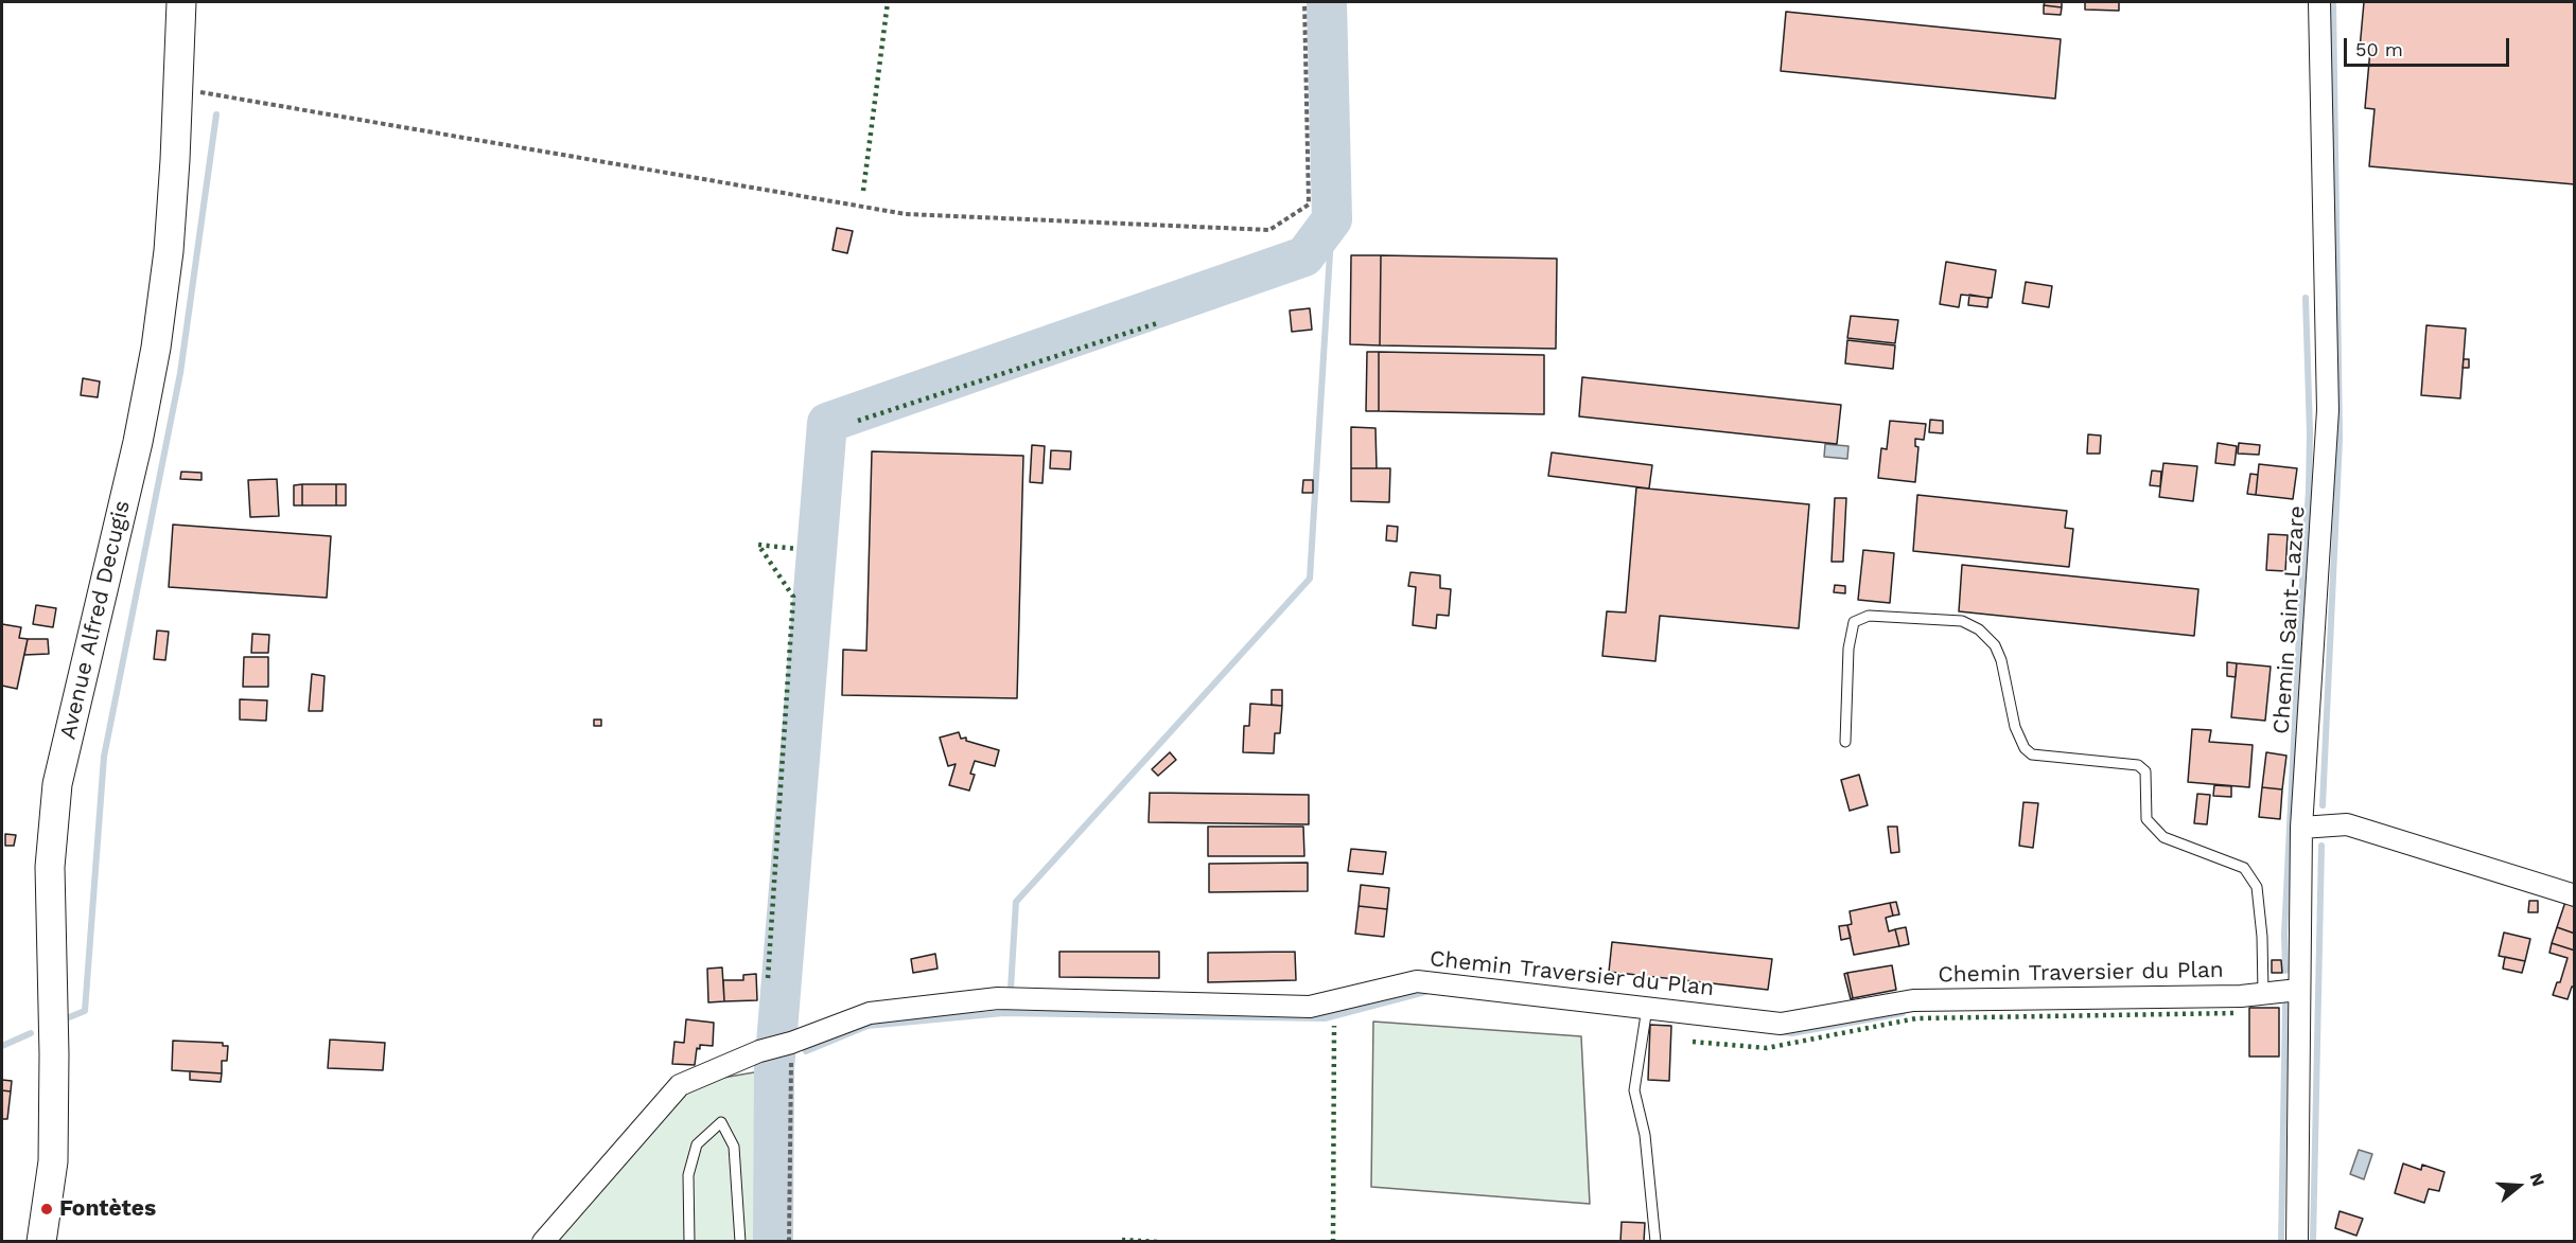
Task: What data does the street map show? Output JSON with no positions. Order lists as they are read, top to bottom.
{
  "streets": {
    "street": ["Avenue Alfred Decugis", "Chemin Saint-Lazare", "Chemin Traversier du Plan"]
  },
  "crossings": [
    ["Chemin Saint-Lazare", "Chemin Traversier du Plan"]
  ],
  "places": ["Fontètes"],
  "scale_bar": "50 m",
  "north": "right"
}
